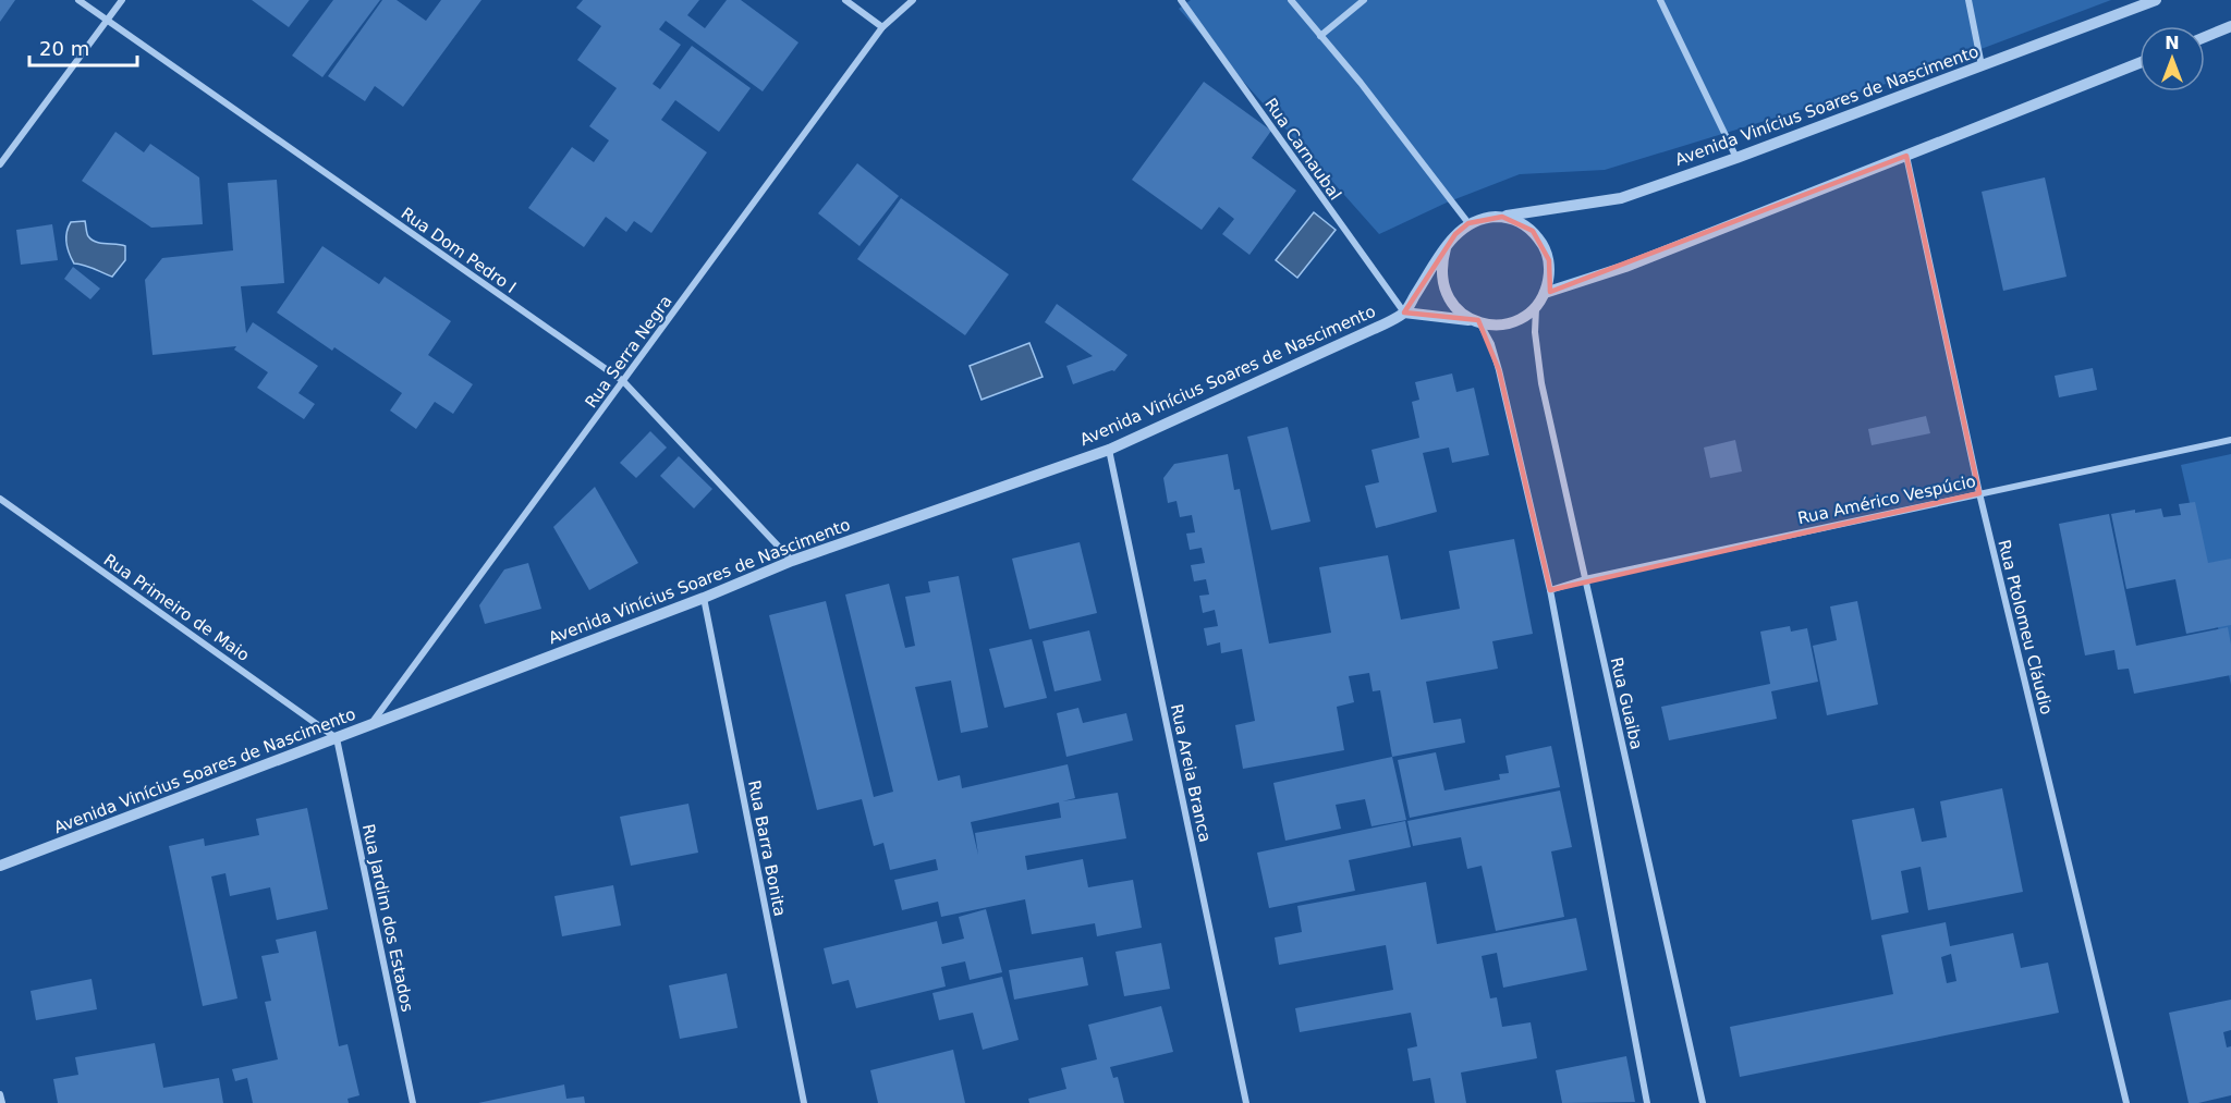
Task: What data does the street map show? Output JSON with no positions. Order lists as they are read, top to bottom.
{
  "streets": {
    "street": [
      "Avenida Vinícius Soares de Nascimento",
      "Rua Carnaubal",
      "Rua Dom Pedro I",
      "Rua Serra Negra",
      "Rua Américo Vespúcio",
      "Rua Primeiro de Maio",
      "Rua Ptolomeu Cláudio",
      "Rua Guaiba",
      "Rua Areia Branca",
      "Rua Barra Bonita",
      "Rua Jardim dos Estados"
    ]
  },
  "crossings": [
    ["Avenida Vinícius Soares de Nascimento", "Rua Carnaubal"],
    ["Avenida Vinícius Soares de Nascimento", "Rua Dom Pedro I"],
    ["Avenida Vinícius Soares de Nascimento", "Rua Serra Negra"],
    ["Avenida Vinícius Soares de Nascimento", "Rua Primeiro de Maio"],
    ["Avenida Vinícius Soares de Nascimento", "Rua Guaiba"],
    ["Avenida Vinícius Soares de Nascimento", "Rua Areia Branca"],
    ["Avenida Vinícius Soares de Nascimento", "Rua Barra Bonita"],
    ["Avenida Vinícius Soares de Nascimento", "Rua Jardim dos Estados"],
    ["Rua Dom Pedro I", "Rua Serra Negra"],
    ["Rua Américo Vespúcio", "Rua Ptolomeu Cláudio"],
    ["Rua Américo Vespúcio", "Rua Guaiba"],
    ["Rua Primeiro de Maio", "Rua Jardim dos Estados"]
  ],
  "scale_bar": "20 m",
  "north": "top"
}
